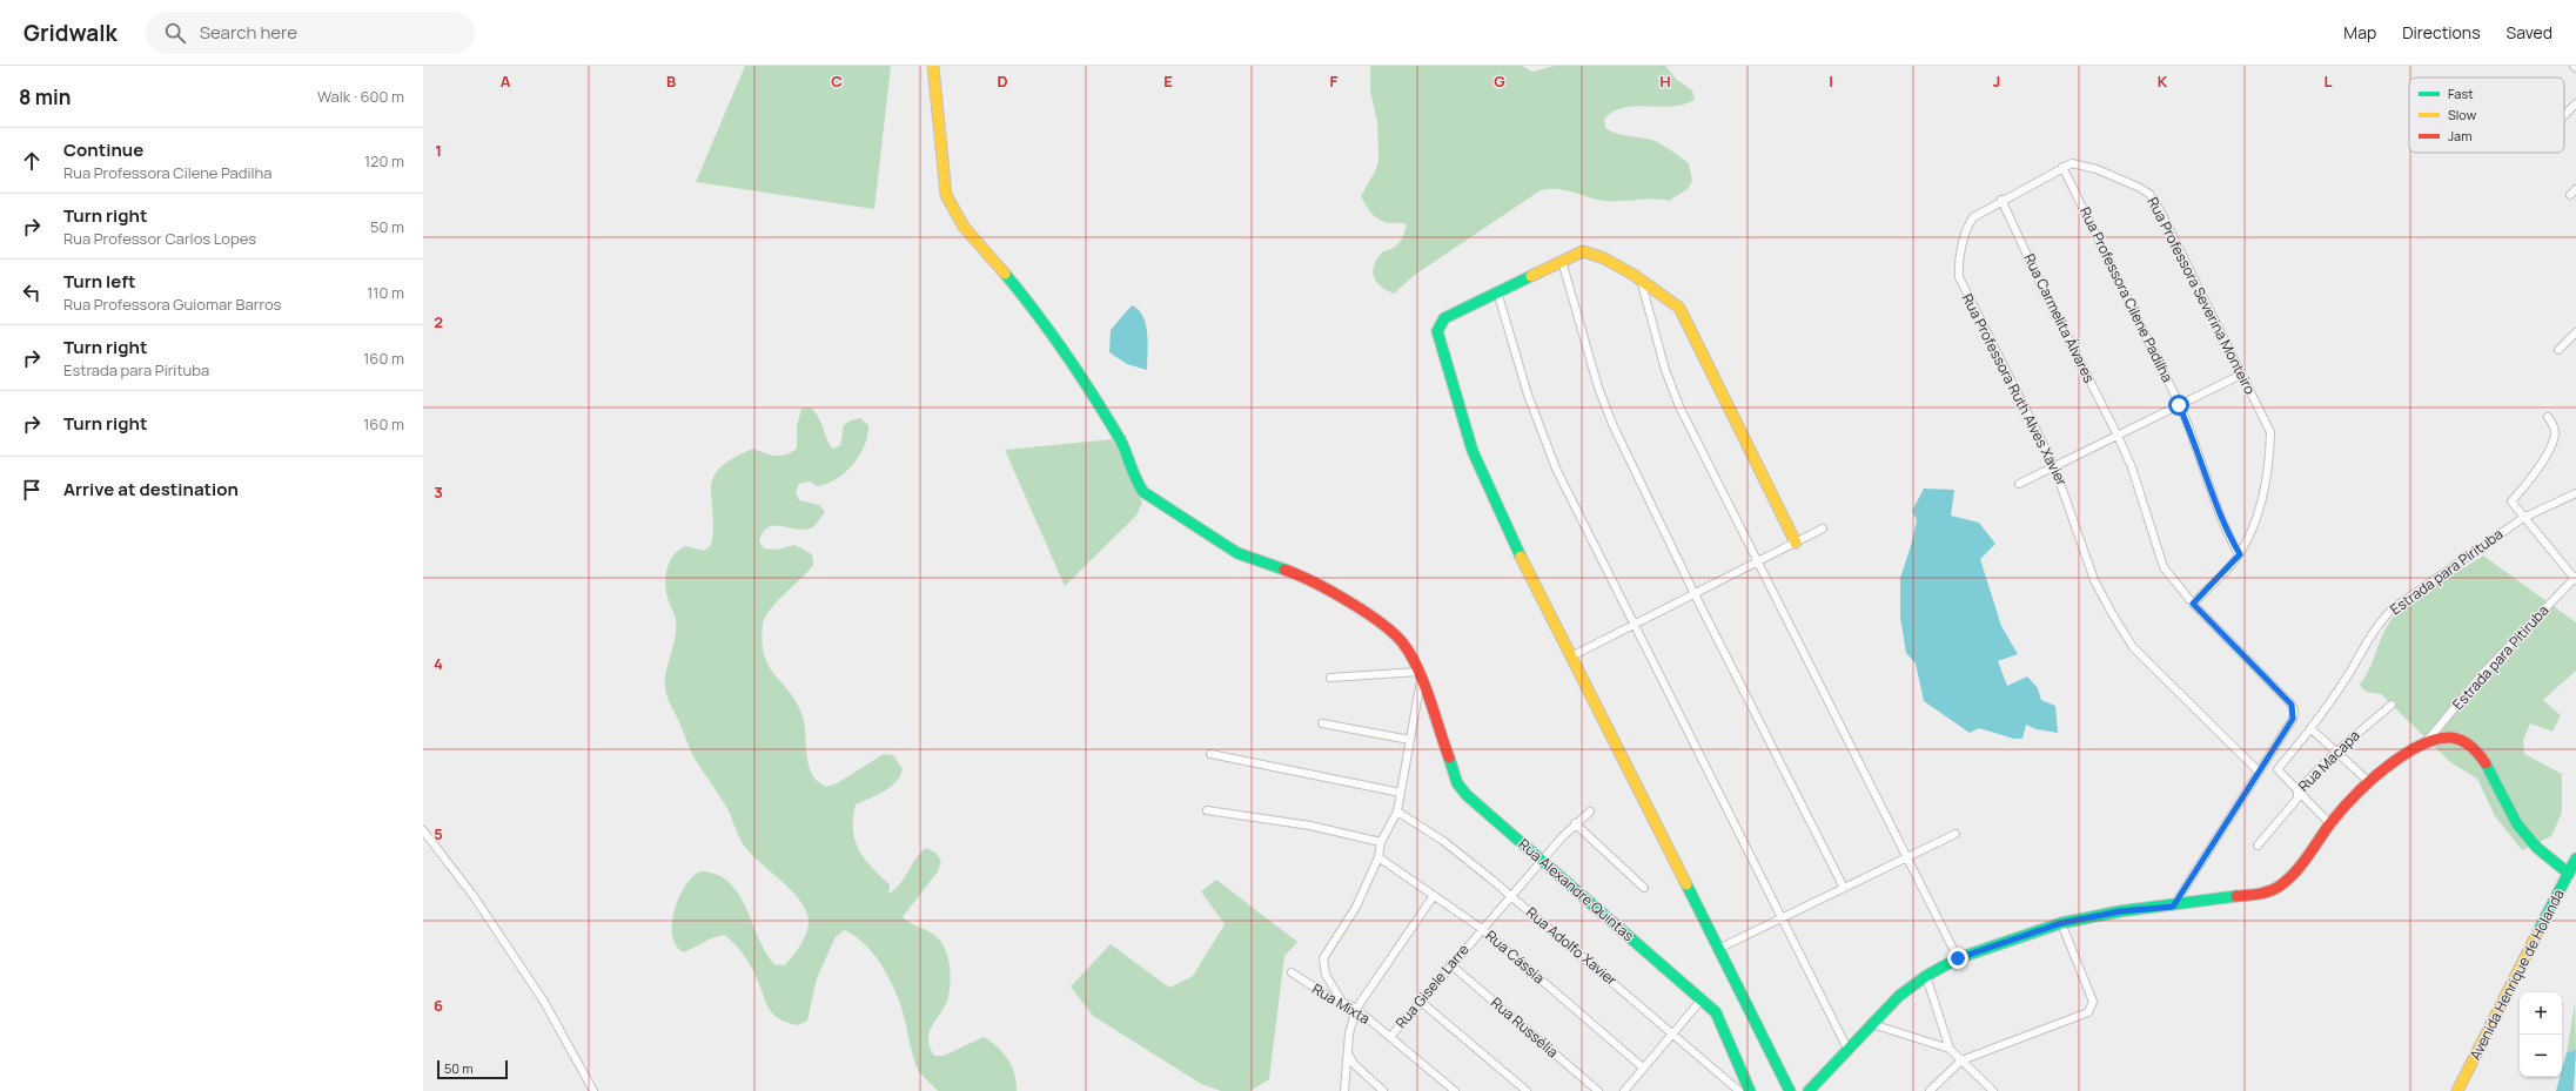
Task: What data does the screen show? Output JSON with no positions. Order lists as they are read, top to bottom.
{
  "streets": {
    "street": [
      "Rua Professora Cilene Padilha",
      "Rua Professora Severina Monteiro",
      "Rua Carmelita Álvares",
      "Rua Professora Ruth Alves Xavier",
      "Estrada para Pirituba",
      "Estrada para Pitiruba",
      "Rua Macapa",
      "Rua Alexandre Quintas",
      "Rua Adolfo Xavier",
      "Rua Cássia",
      "Avenida Henrique de Holanda",
      "Rua Gisele Larre",
      "Rua Mixta",
      "Rua Russélia"
    ]
  },
  "crossings": [
    ["Rua Professora Cilene Padilha", "Rua Professora Severina Monteiro"],
    ["Rua Carmelita Álvares", "Rua Professora Ruth Alves Xavier"],
    ["Estrada para Pirituba", "Rua Macapa"],
    ["Rua Alexandre Quintas", "Rua Gisele Larre"],
    ["Rua Adolfo Xavier", "Rua Gisele Larre"],
    ["Rua Cássia", "Rua Gisele Larre"],
    ["Rua Gisele Larre", "Rua Mixta"],
    ["Rua Gisele Larre", "Rua Russélia"]
  ],
  "legend": ["Fast", "Slow", "Jam"],
  "scale_bar": "50 m",
  "page": {
    "header": "Gridwalk",
    "search": "Search here",
    "nav": ["Map", "Directions", "Saved"],
    "heading": ["8 min", "Walk · 600 m"],
    "list": [
      ["Continue", "Rua Professora Cilene Padilha", "120 m"],
      ["Turn right", "Rua Professor Carlos Lopes", "50 m"],
      ["Turn left", "Rua Professora Guiomar Barros", "110 m"],
      ["Turn right", "Estrada para Pirituba", "160 m"],
      ["Turn right", "160 m"],
      "Arrive at destination"
    ],
    "map_buttons": ["+", "−"],
    "scale": "50 m"
  },
  "grid": {
    "columns": [
      "A",
      "B",
      "C",
      "D",
      "E",
      "F",
      "G",
      "H",
      "I",
      "J",
      "K",
      "L"
    ],
    "rows": [
      "1",
      "2",
      "3",
      "4",
      "5",
      "6"
    ]
  }
}
